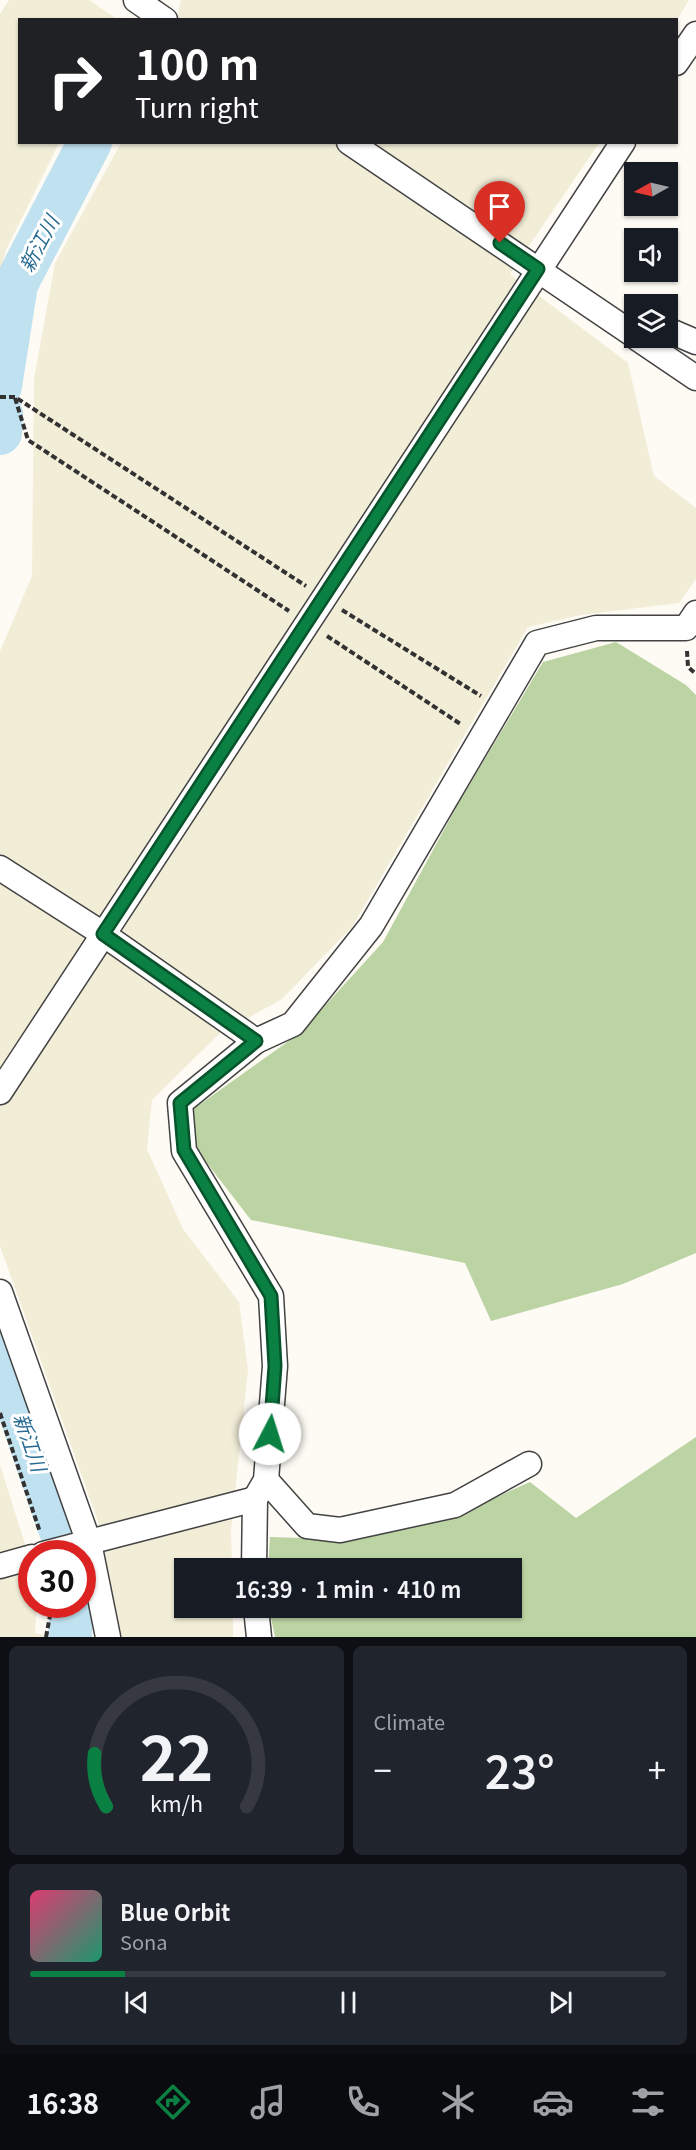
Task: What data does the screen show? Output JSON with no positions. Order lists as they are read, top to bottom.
{
  "water": ["新江川"],
  "north": "left",
  "page": {
    "turn": ["100 m", "Turn right"],
    "limit": "30",
    "trip": "16:39 · 1 min · 410 m",
    "tile": "Climate",
    "heat": ["−", "23°", "+"],
    "song": ["Blue Orbit", "Sona"],
    "tabs": "16:38",
    "gauge": ["22", "km/h"]
  }
}
